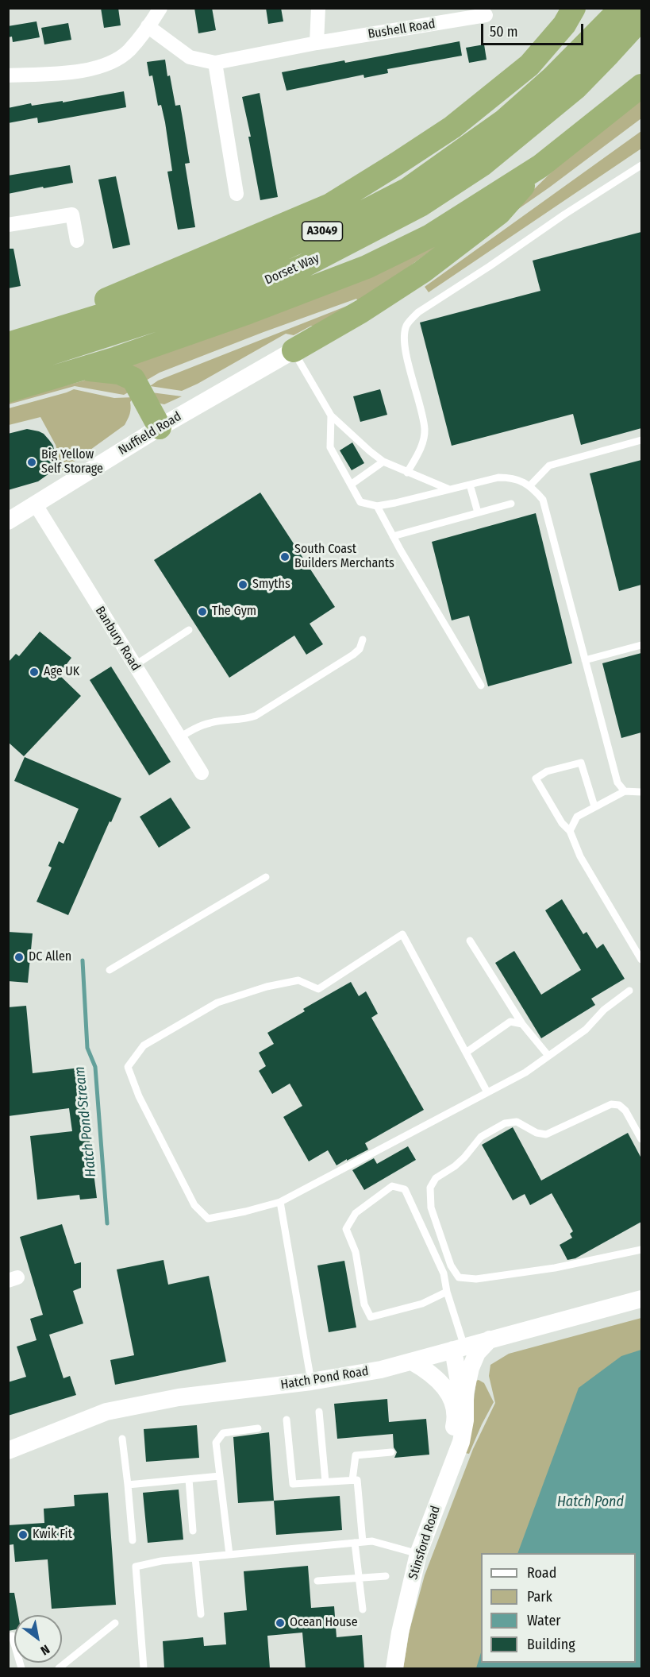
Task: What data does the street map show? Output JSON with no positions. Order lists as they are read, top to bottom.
{
  "streets": {
    "highway": ["A3049", "Dorset Way"],
    "street": [
      "Bushell Road",
      "Nuffield Road",
      "Banbury Road",
      "Hatch Pond Road",
      "Stinsford Road"
    ]
  },
  "crossings": [
    ["A3049", "Dorset Way"],
    ["Nuffield Road", "Banbury Road"],
    ["Hatch Pond Road", "Stinsford Road"]
  ],
  "water": ["Hatch Pond Stream", "Hatch Pond"],
  "places": [
    "Big Yellow Self Storage",
    "South Coast Builders Merchants",
    "Smyths",
    "The Gym",
    "Age UK",
    "DC Allen",
    "Kwik Fit",
    "Ocean House"
  ],
  "legend": [
    "Road",
    "Park",
    "Water",
    "Building"
  ],
  "scale_bar": "50 m",
  "north": "bottom right"
}
